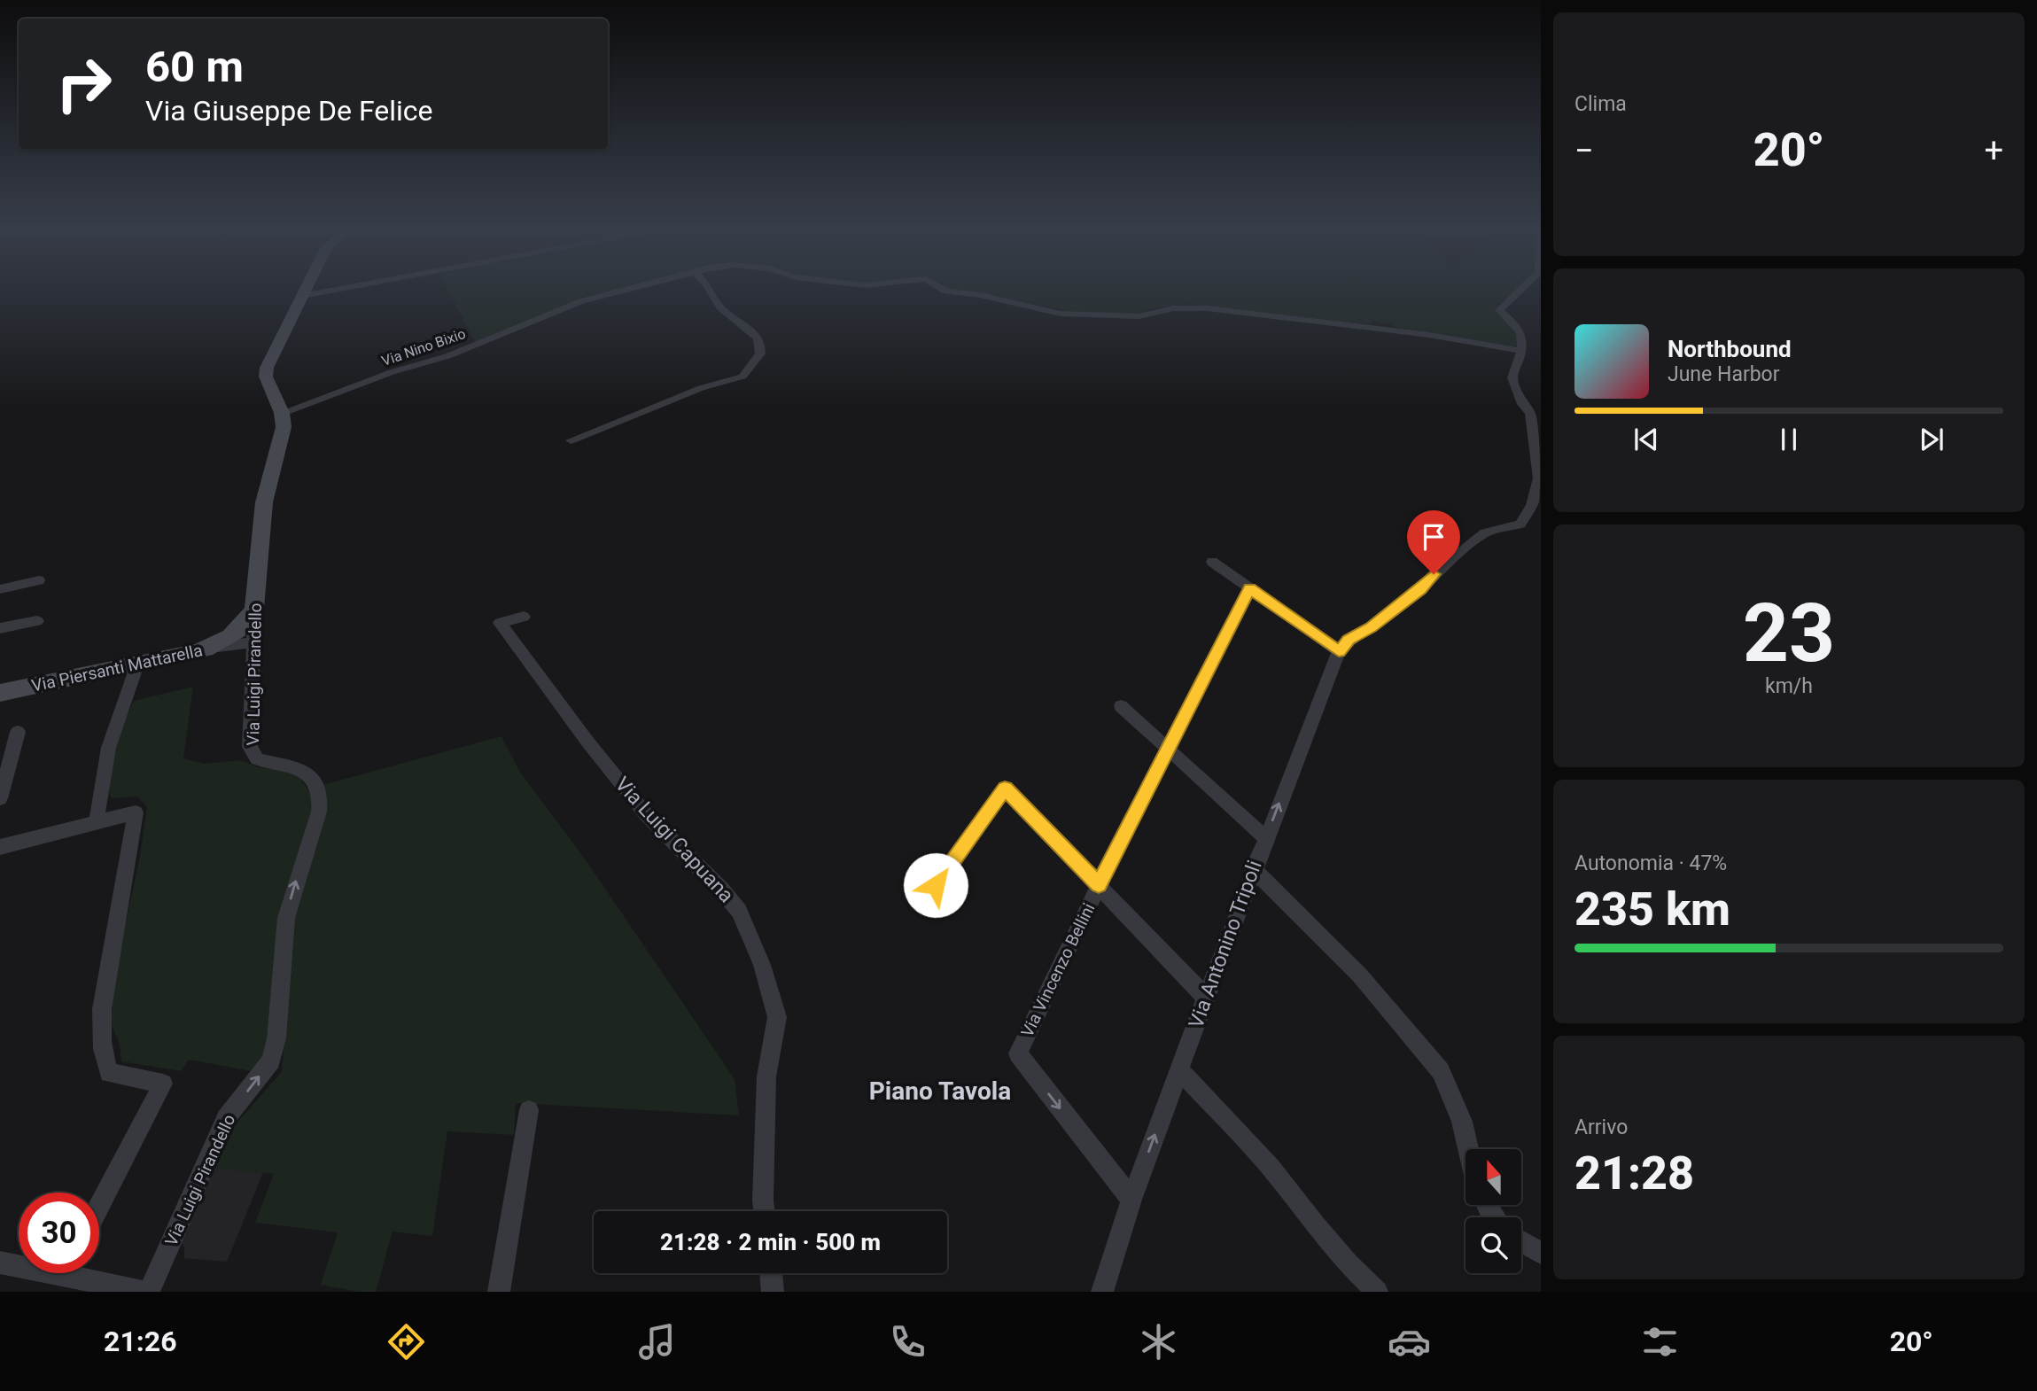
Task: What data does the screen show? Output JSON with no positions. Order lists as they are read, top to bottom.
{
  "streets": {
    "street": [
      "Via Nino Bixio",
      "Via Piersanti Mattarella",
      "Via Luigi Pirandello",
      "Via Luigi Capuana",
      "Via Antonino Tripoli",
      "Via Vincenzo Bellini"
    ]
  },
  "crossings": [
    ["Via Nino Bixio", "Via Luigi Pirandello"],
    ["Via Piersanti Mattarella", "Via Luigi Pirandello"],
    ["Via Antonino Tripoli", "Via Vincenzo Bellini"]
  ],
  "one_way": ["Via Luigi Pirandello", "Via Antonino Tripoli", "Via Vincenzo Bellini"],
  "districts": ["Piano Tavola"],
  "north": "top",
  "page": {
    "tile": [
      "Clima",
      ["23", "km/h"],
      ["Autonomia · 47%", "235 km"],
      ["Arrivo", "21:28"]
    ],
    "turn": ["60 m", "Via Giuseppe De Felice"],
    "heat": ["−", "20°", "+"],
    "song": ["Northbound", "June Harbor"],
    "limit": "30",
    "trip": "21:28 · 2 min · 500 m",
    "tabs": ["21:26", "20°"]
  }
}
